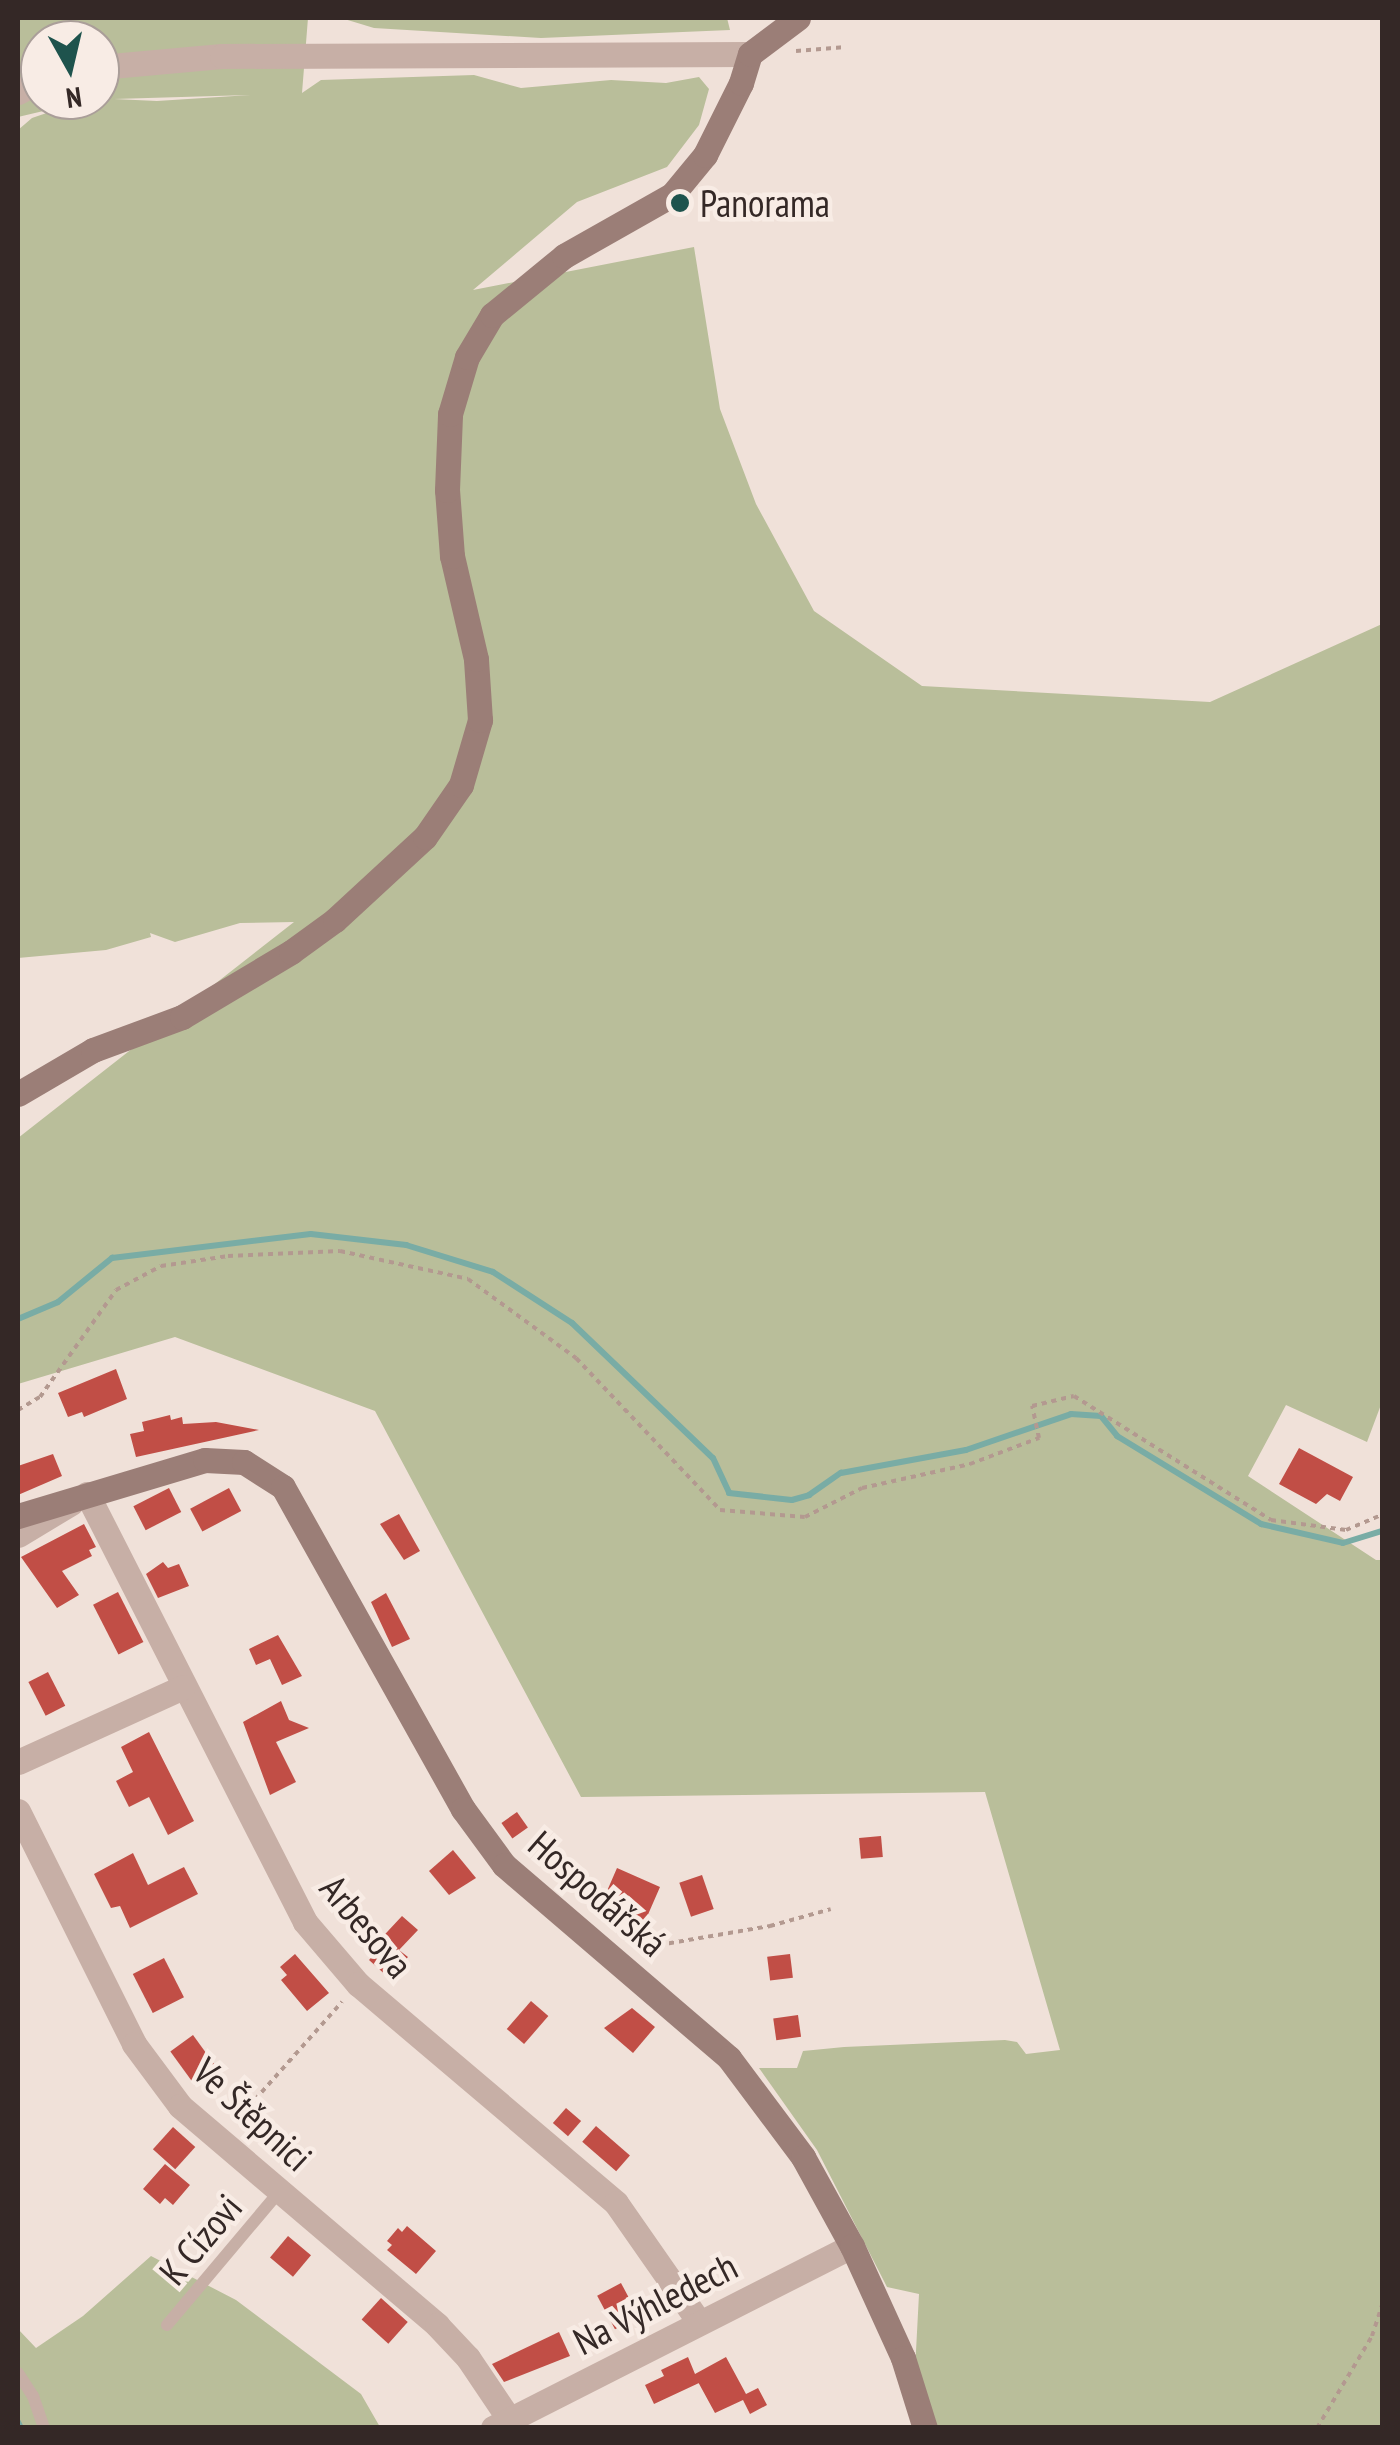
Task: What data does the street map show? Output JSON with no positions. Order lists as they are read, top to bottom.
{
  "streets": {
    "street": [
      "Hospodářská",
      "Arbesova",
      "Ve Štěpnici",
      "Na Výhledech"
    ],
    "lane": ["K Cízovi"]
  },
  "crossings": [
    ["Hospodářská", "Arbesova"],
    ["Hospodářská", "Na Výhledech"],
    ["Arbesova", "Na Výhledech"],
    ["Ve Štěpnici", "K Cízovi"],
    ["Ve Štěpnici", "Na Výhledech"]
  ],
  "places": ["Panorama"],
  "north": "bottom"
}
